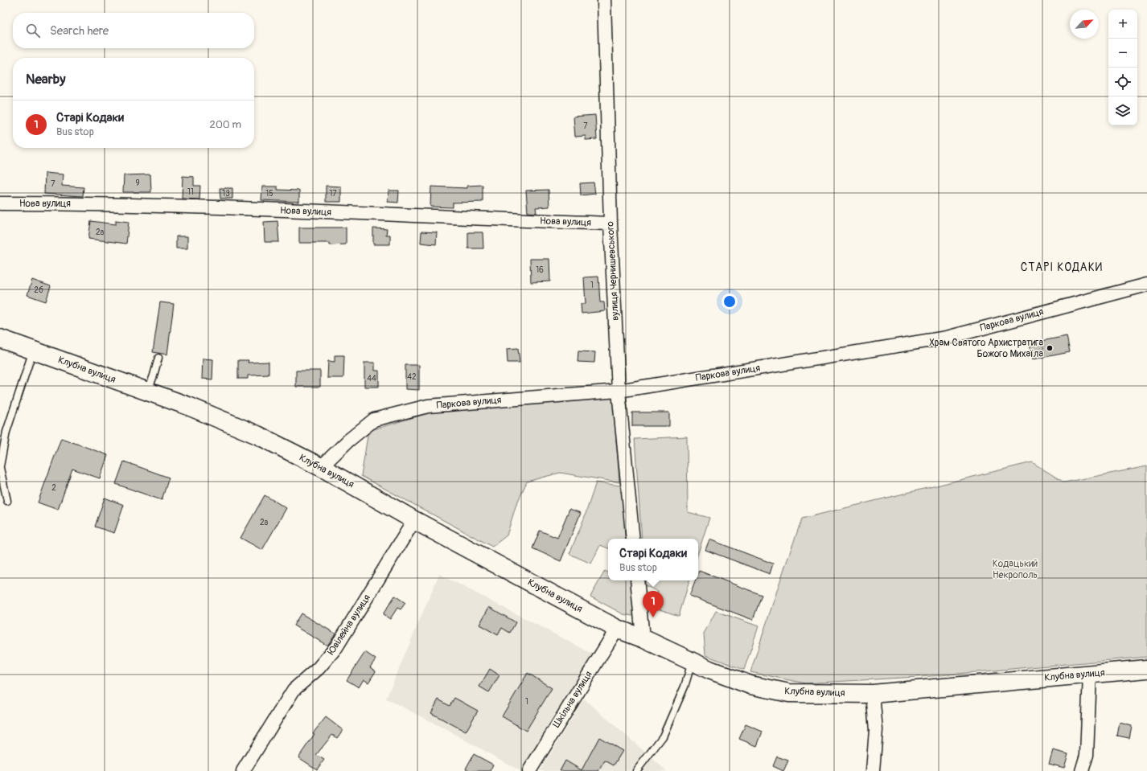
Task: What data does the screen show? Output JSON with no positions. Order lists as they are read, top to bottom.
{
  "streets": {
    "street": [
      "Нова вулиця",
      "вулиця Чернишевського",
      "Паркова вулиця",
      "Клубна вулиця",
      "Ювілейна вулиця",
      "Шкільна вулиця"
    ]
  },
  "crossings": [
    ["Нова вулиця", "вулиця Чернишевського"],
    ["вулиця Чернишевського", "Паркова вулиця"],
    ["Паркова вулиця", "Клубна вулиця"],
    ["Клубна вулиця", "Ювілейна вулиця"],
    ["Клубна вулиця", "Шкільна вулиця"]
  ],
  "districts": ["СТАРІ КОДАКИ"],
  "parks": ["Кодацький Некрополь"],
  "places": ["Храм Святого Архистратига Божого Михаїла"],
  "house_numbers": [
    "7",
    "9",
    "7",
    "11",
    "13",
    "15",
    "17",
    "2а",
    "16",
    "1",
    "2б",
    "42",
    "44",
    "2",
    "2а",
    "1"
  ],
  "north": "top right",
  "page": {
    "map_buttons": ["+", "−"],
    "search": "Search here",
    "heading": "Nearby",
    "list": [
      {
        "mark": "1",
        "name": "Старі Кодаки",
        "note": "Bus stop",
        "value": "200 m"
      }
    ],
    "popup": ["Старі Кодаки", "Bus stop"],
    "pins": "1"
  }
}
